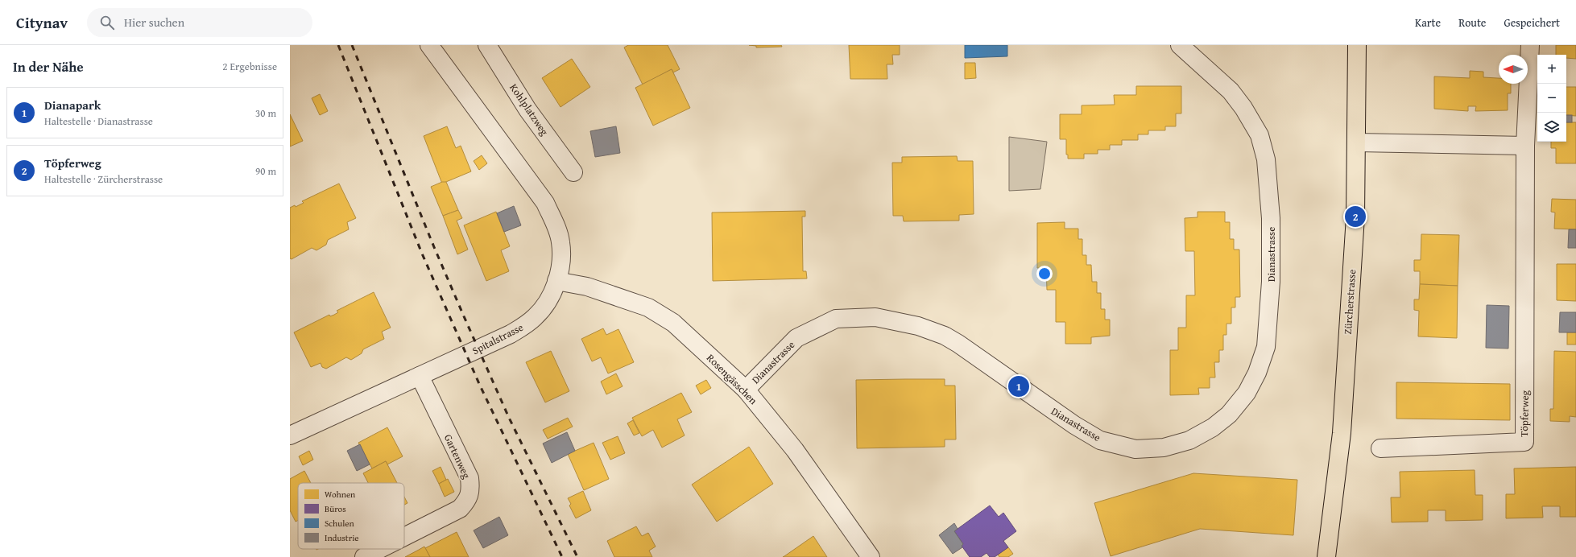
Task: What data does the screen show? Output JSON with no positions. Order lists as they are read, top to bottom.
{
  "streets": {
    "main road": ["Zürcherstrasse"],
    "street": [
      "Kohlplatzweg",
      "Dianastrasse",
      "Spitalstrasse",
      "Rosengässchen",
      "Töpferweg",
      "Gartenweg"
    ]
  },
  "crossings": [
    ["Dianastrasse", "Rosengässchen"],
    ["Spitalstrasse", "Rosengässchen"],
    ["Spitalstrasse", "Gartenweg"]
  ],
  "legend": [
    "Wohnen",
    "Büros",
    "Schulen",
    "Industrie"
  ],
  "north": "left",
  "page": {
    "header": "Citynav",
    "search": "Hier suchen",
    "nav": ["Karte", "Route", "Gespeichert"],
    "heading": ["In der Nähe", "2 Ergebnisse"],
    "map_buttons": ["+", "−"],
    "list": [
      {
        "mark": "1",
        "name": "Dianapark",
        "note": "Haltestelle · Dianastrasse",
        "value": "30 m"
      },
      {
        "mark": "2",
        "name": "Töpferweg",
        "note": "Haltestelle · Zürcherstrasse",
        "value": "90 m"
      }
    ],
    "pins": ["2", "1"]
  }
}
